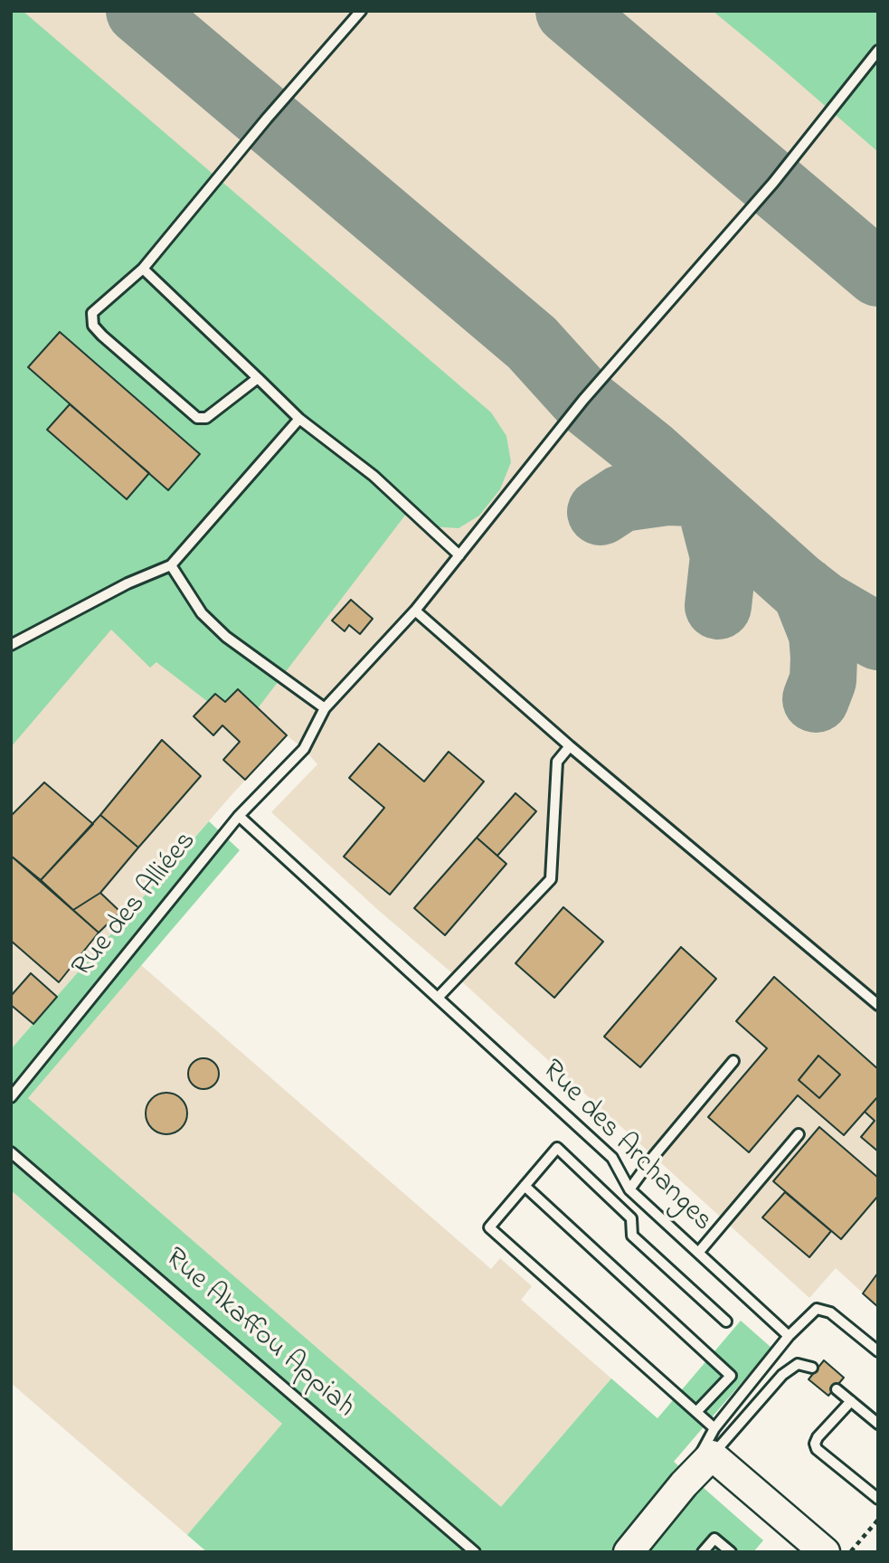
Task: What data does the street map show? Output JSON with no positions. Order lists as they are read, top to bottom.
{
  "streets": {
    "lane": ["Rue des Alliées", "Rue des Archanges", "Rue Akaffou Appiah"]
  },
  "crossings": [
    ["Rue des Alliées", "Rue des Archanges"]
  ]
}
